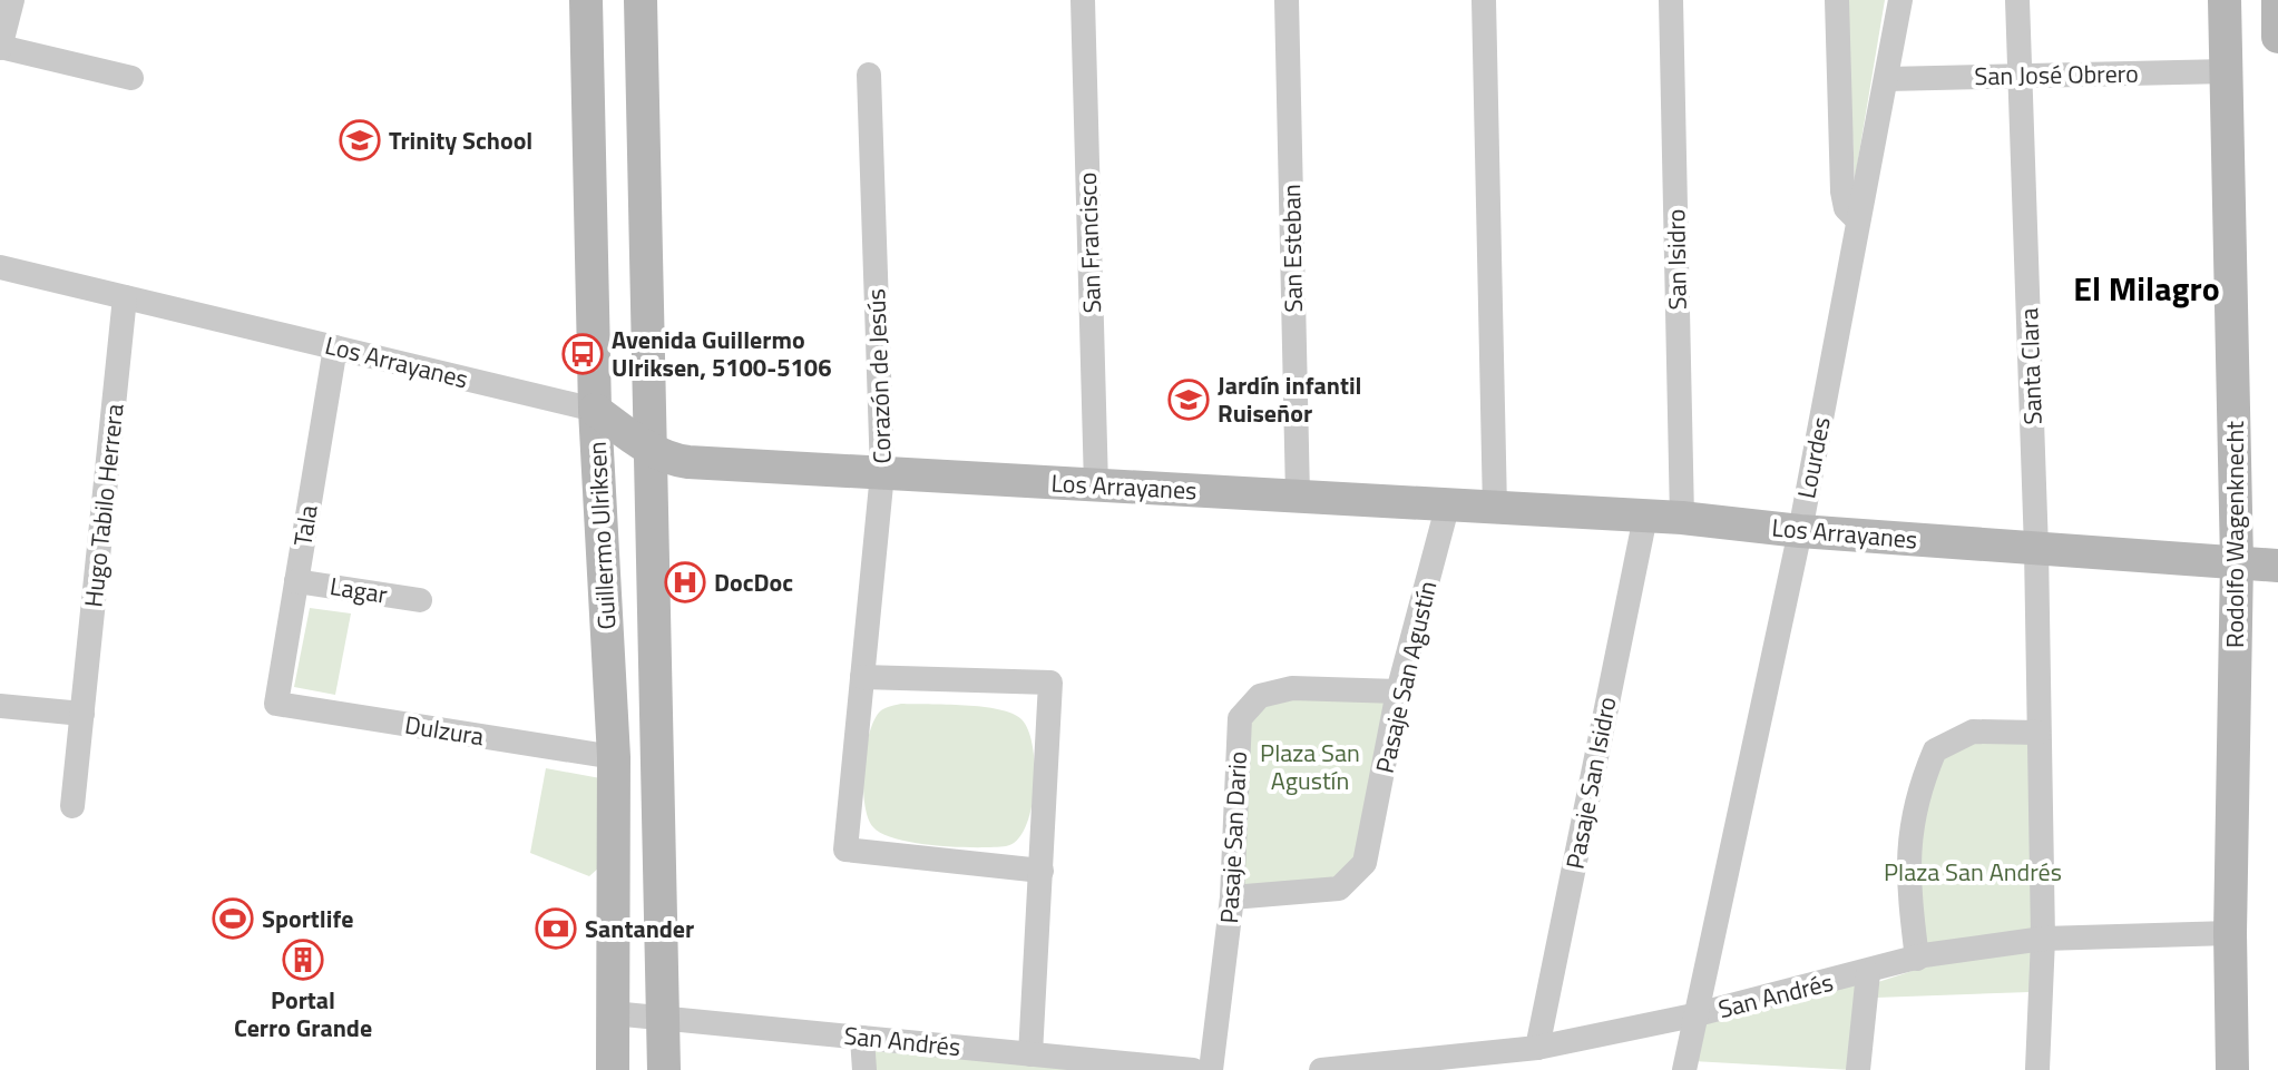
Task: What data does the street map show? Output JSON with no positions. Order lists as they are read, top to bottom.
{
  "streets": {
    "street": [
      "San José Obrero",
      "San Francisco",
      "San Esteban",
      "San Isidro",
      "Los Arrayanes",
      "Santa Clara",
      "Corazón de Jesús",
      "Lourdes",
      "Hugo Tabilo Herrera",
      "Tala",
      "Rodolfo Wagenknecht",
      "Guillermo Ulriksen",
      "Lagar",
      "Pasaje San Agustín",
      "Dulzura",
      "Pasaje San Isidro",
      "Pasaje San Dario",
      "San Andrés"
    ]
  },
  "crossings": [
    ["San José Obrero", "Santa Clara"],
    ["San José Obrero", "Lourdes"],
    ["San José Obrero", "Rodolfo Wagenknecht"],
    ["San Francisco", "Los Arrayanes"],
    ["San Esteban", "Los Arrayanes"],
    ["San Isidro", "Los Arrayanes"],
    ["Los Arrayanes", "Santa Clara"],
    ["Los Arrayanes", "Corazón de Jesús"],
    ["Los Arrayanes", "Lourdes"],
    ["Los Arrayanes", "Hugo Tabilo Herrera"],
    ["Los Arrayanes", "Tala"],
    ["Los Arrayanes", "Rodolfo Wagenknecht"],
    ["Los Arrayanes", "Guillermo Ulriksen"],
    ["Los Arrayanes", "Pasaje San Agustín"],
    ["Los Arrayanes", "Pasaje San Isidro"],
    ["Santa Clara", "San Andrés"],
    ["Lourdes", "San Andrés"],
    ["Tala", "Lagar"],
    ["Tala", "Dulzura"],
    ["Rodolfo Wagenknecht", "San Andrés"],
    ["Guillermo Ulriksen", "Dulzura"],
    ["Guillermo Ulriksen", "San Andrés"],
    ["Pasaje San Agustín", "Pasaje San Dario"],
    ["Pasaje San Isidro", "San Andrés"]
  ],
  "districts": ["El Milagro"],
  "parks": ["Plaza San Agustín", "Plaza San Andrés"],
  "places": {
    "school or university": ["Trinity School", "Jardín infantil Ruiseñor"],
    "bus stop": ["Avenida Guillermo Ulriksen, 5100-5106"],
    "hospital": ["DocDoc"],
    "sports": ["Sportlife"],
    "bank": ["Santander"],
    "building": ["Portal Cerro Grande"]
  }
}
